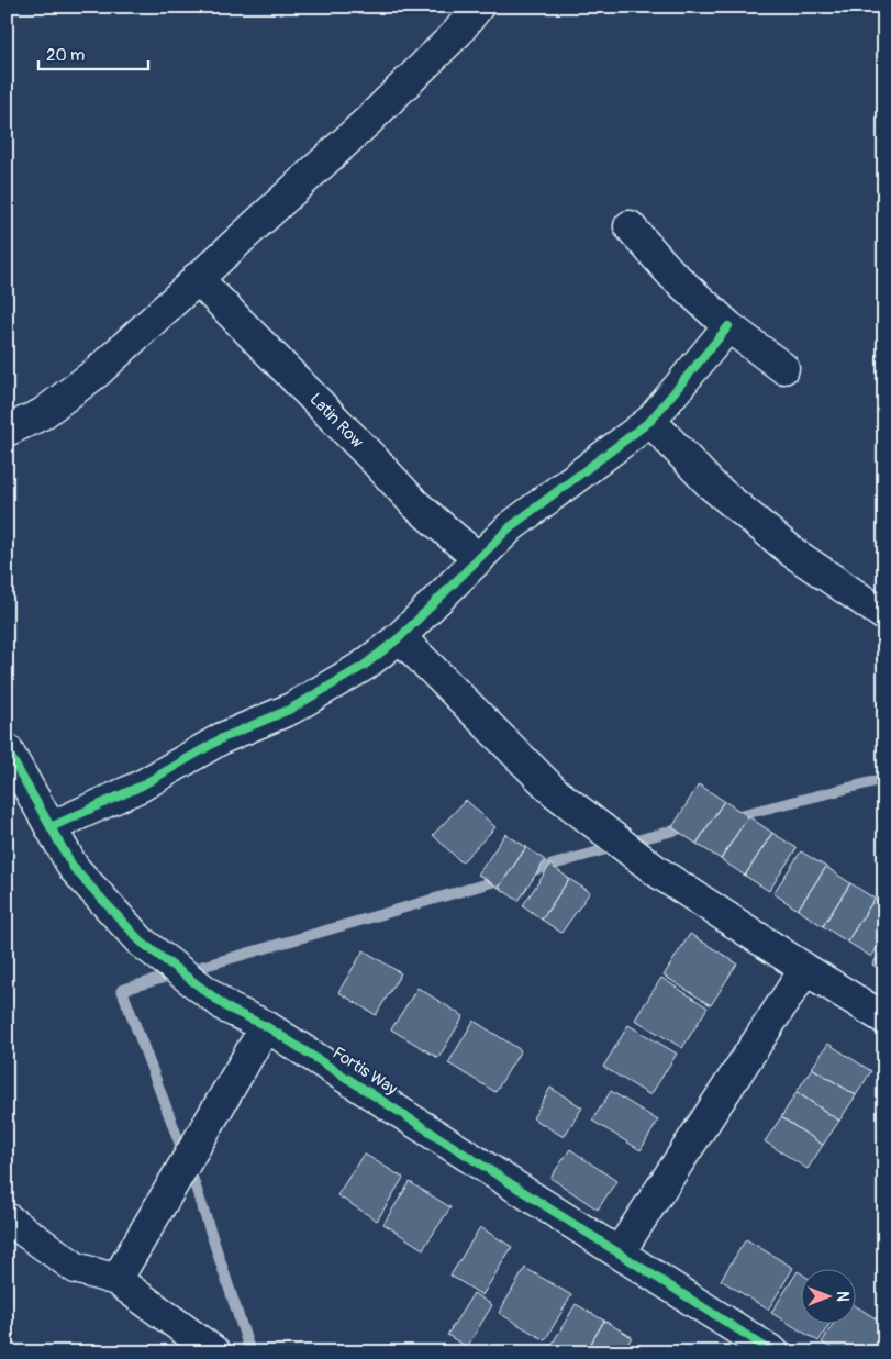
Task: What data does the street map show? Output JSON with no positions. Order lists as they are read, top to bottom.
{
  "streets": {
    "street": ["Latin Row", "Fortis Way"]
  },
  "scale_bar": "20 m",
  "north": "right"
}
